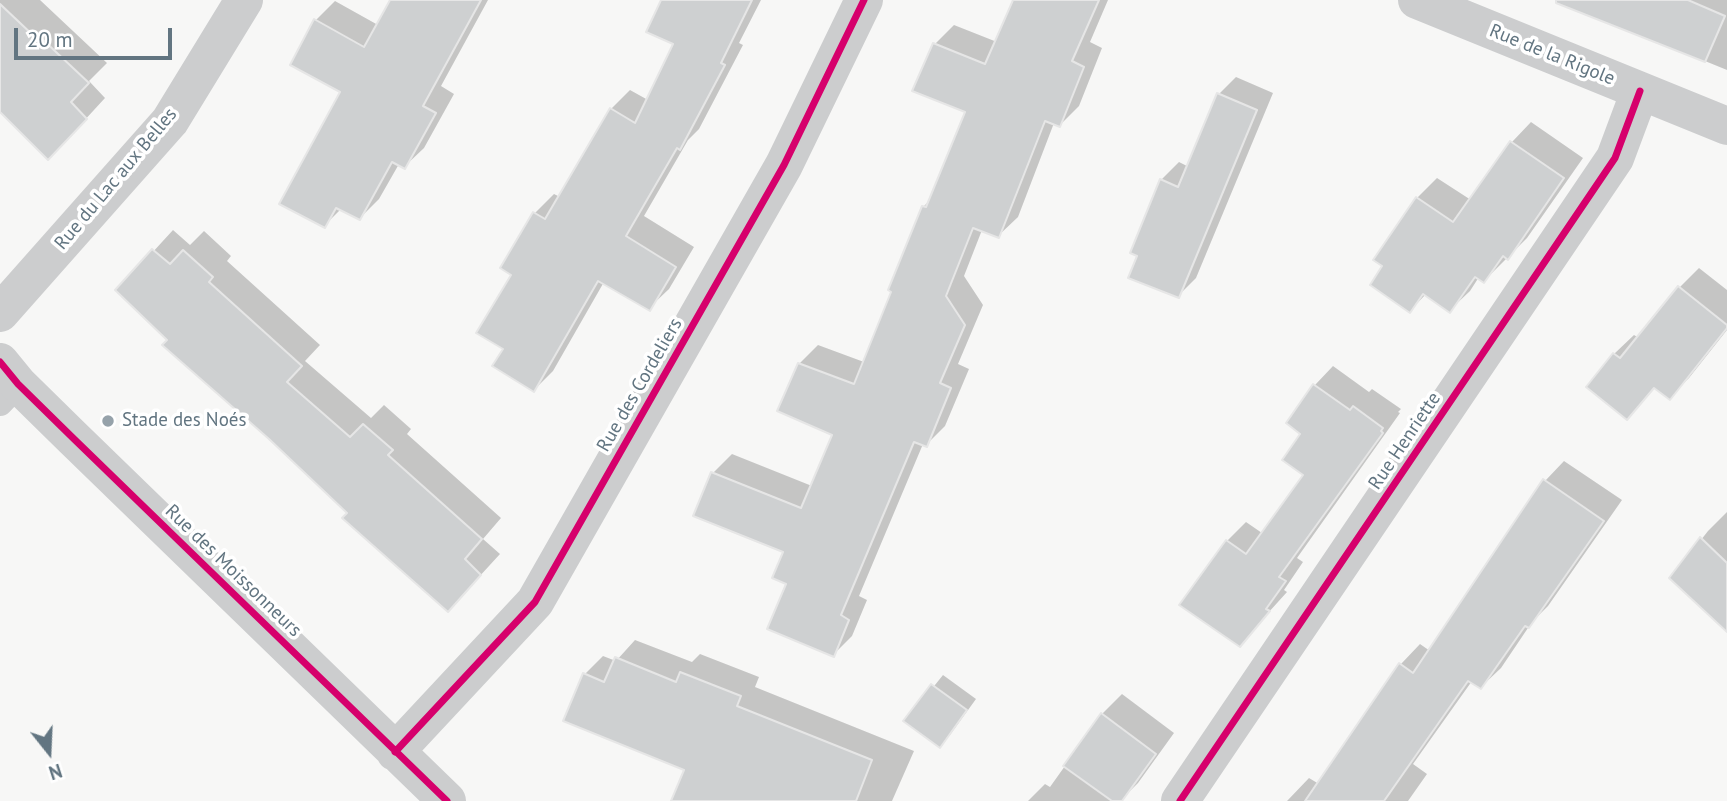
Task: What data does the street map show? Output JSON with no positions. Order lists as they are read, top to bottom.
{
  "streets": {
    "street": [
      "Rue de la Rigole",
      "Rue du Lac aux Belles",
      "Rue des Cordeliers",
      "Rue Henriette",
      "Rue des Moissonneurs"
    ]
  },
  "crossings": [
    ["Rue de la Rigole", "Rue Henriette"],
    ["Rue des Cordeliers", "Rue des Moissonneurs"]
  ],
  "places": ["Stade des Noés"],
  "scale_bar": "20 m",
  "north": "bottom"
}
